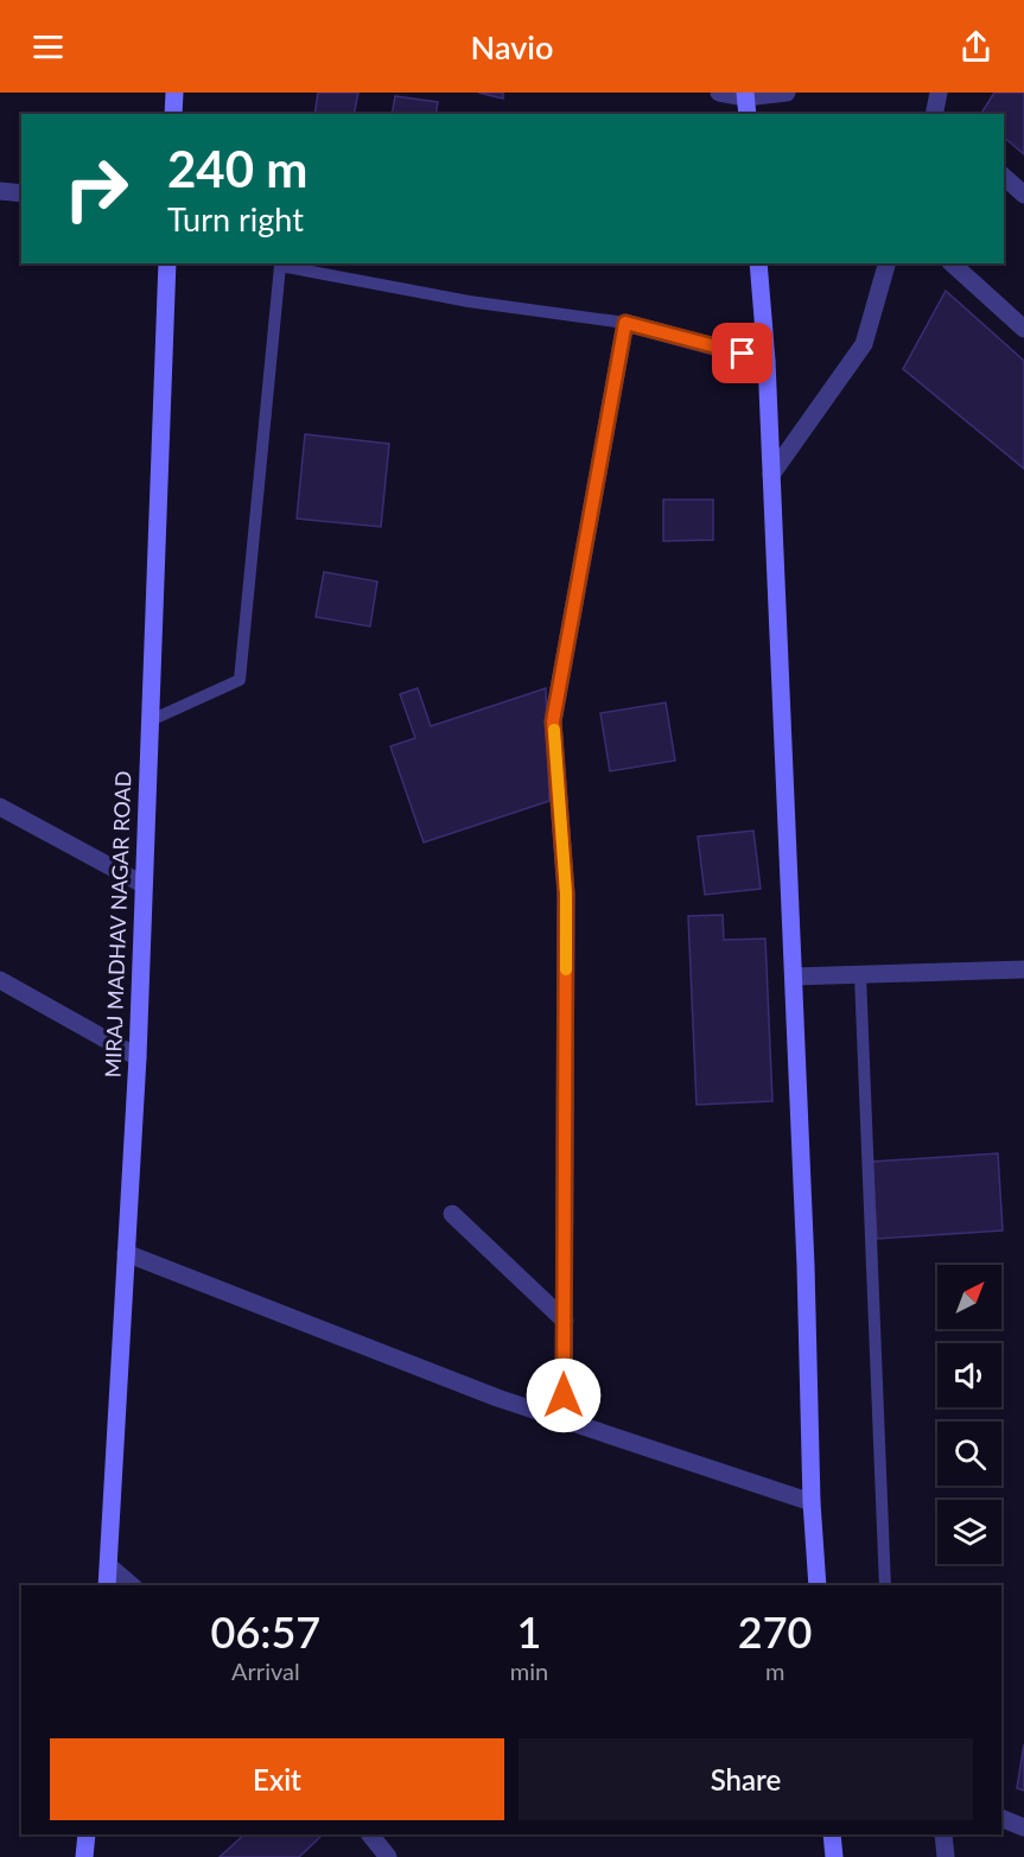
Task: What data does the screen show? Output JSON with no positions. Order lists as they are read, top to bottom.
{
  "streets": {
    "street": ["MIRAJ MADHAV NAGAR ROAD"]
  },
  "north": "top right",
  "page": {
    "header": "Navio",
    "turn": ["240 m", "Turn right"],
    "eta": [
      "06:57",
      "Arrival",
      "1",
      "min",
      "270",
      "m"
    ],
    "buttons": ["Exit", "Share"]
  }
}
